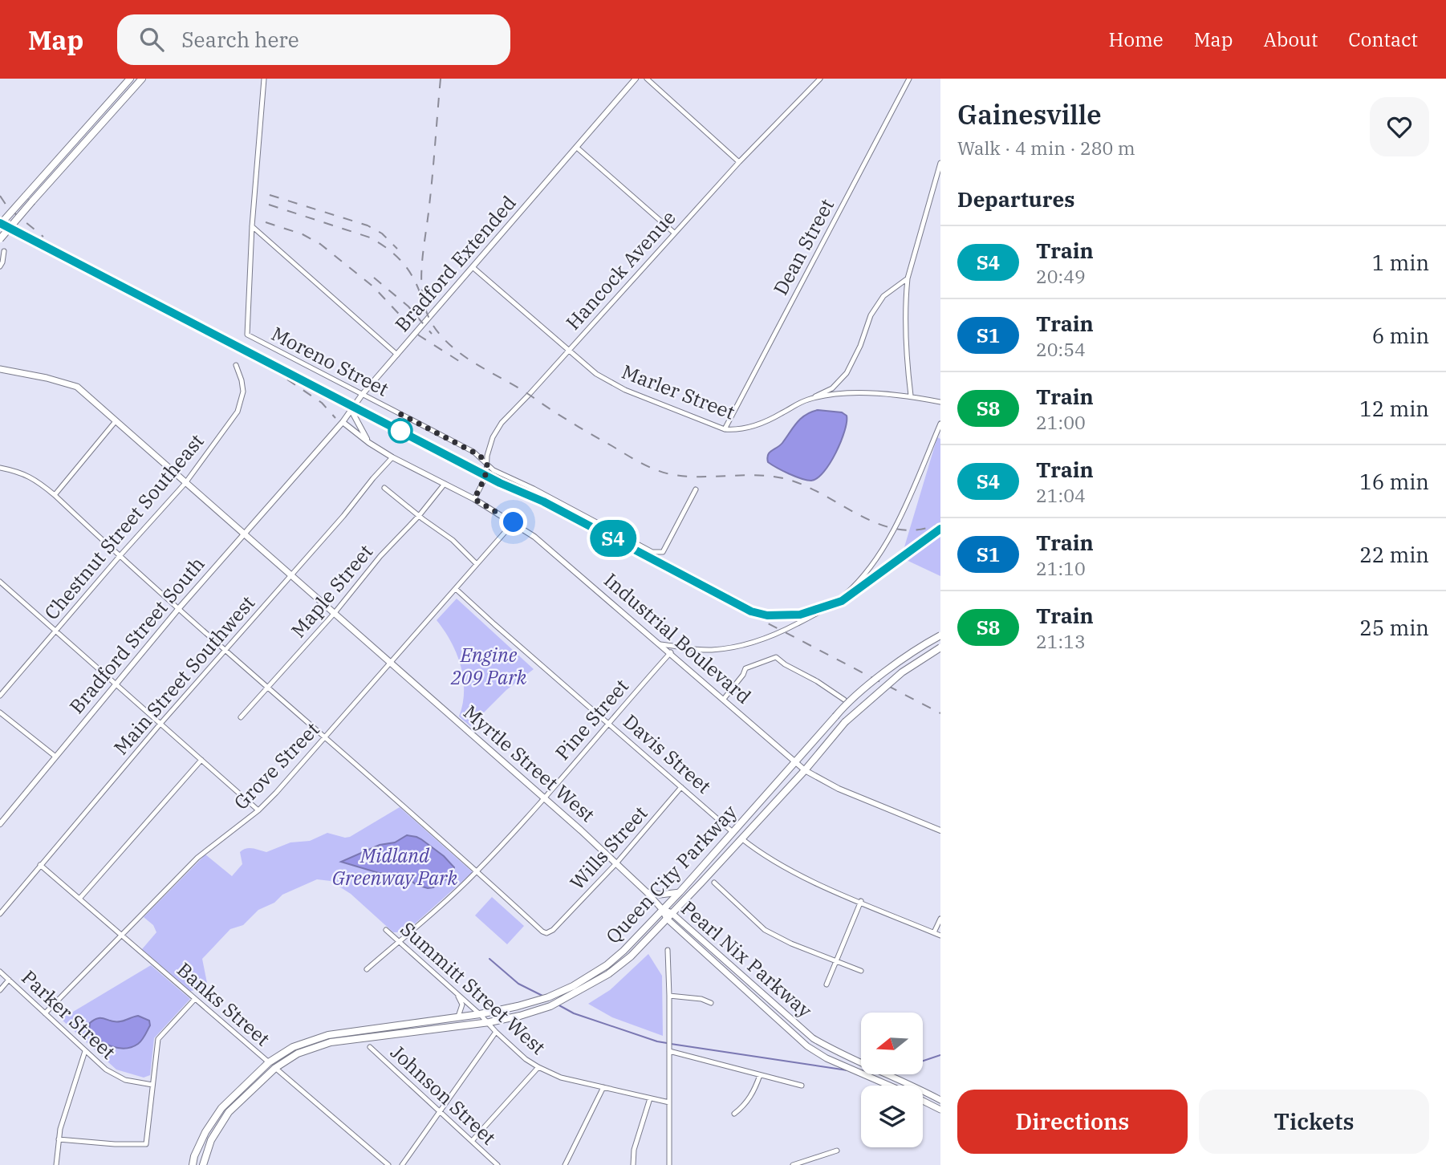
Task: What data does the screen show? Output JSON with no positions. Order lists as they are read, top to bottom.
{
  "streets": {
    "main road": [
      "Davis Street",
      "Myrtle Street West",
      "Queen City Parkway",
      "Pearl Nix Parkway"
    ],
    "street": [
      "Dean Street",
      "Bradford Extended",
      "Hancock Avenue",
      "Moreno Street",
      "Marler Street",
      "Chestnut Street Southeast",
      "Maple Street",
      "Bradford Street South",
      "Industrial Boulevard",
      "Main Street Southwest",
      "Pine Street",
      "Grove Street",
      "Wills Street",
      "Summitt Street West",
      "Banks Street",
      "Parker Street",
      "Johnson Street"
    ]
  },
  "crossings": [
    ["Dean Street", "Marler Street"],
    ["Bradford Extended", "Moreno Street"],
    ["Bradford Extended", "Marler Street"],
    ["Bradford Extended", "Bradford Street South"],
    ["Bradford Extended", "Industrial Boulevard"],
    ["Hancock Avenue", "Moreno Street"],
    ["Hancock Avenue", "Marler Street"],
    ["Hancock Avenue", "Industrial Boulevard"],
    ["Chestnut Street Southeast", "Myrtle Street West"],
    ["Maple Street", "Industrial Boulevard"],
    ["Maple Street", "Myrtle Street West"],
    ["Bradford Street South", "Myrtle Street West"],
    ["Industrial Boulevard", "Main Street Southwest"],
    ["Industrial Boulevard", "Pine Street"],
    ["Industrial Boulevard", "Grove Street"],
    ["Industrial Boulevard", "Queen City Parkway"],
    ["Main Street Southwest", "Myrtle Street West"],
    ["Main Street Southwest", "Banks Street"],
    ["Pine Street", "Davis Street"],
    ["Pine Street", "Myrtle Street West"],
    ["Pine Street", "Wills Street"],
    ["Pine Street", "Summitt Street West"],
    ["Davis Street", "Grove Street"],
    ["Davis Street", "Wills Street"],
    ["Davis Street", "Queen City Parkway"],
    ["Myrtle Street West", "Grove Street"],
    ["Myrtle Street West", "Wills Street"],
    ["Myrtle Street West", "Queen City Parkway"],
    ["Myrtle Street West", "Pearl Nix Parkway"],
    ["Grove Street", "Banks Street"],
    ["Grove Street", "Parker Street"],
    ["Queen City Parkway", "Pearl Nix Parkway"],
    ["Queen City Parkway", "Summitt Street West"],
    ["Queen City Parkway", "Banks Street"]
  ],
  "parks": ["Engine 209 Park", "Midland Greenway Park"],
  "north": "left",
  "page": {
    "header": "Map",
    "search": "Search here",
    "nav": [
      "Home",
      "Map",
      "About",
      "Contact"
    ],
    "on_map": "S4",
    "heading": [
      ["Gainesville", "Walk · 4 min · 280 m"],
      "Departures"
    ],
    "list": [
      {
        "mark": "S4",
        "name": "Train",
        "note": "20:49",
        "value": "1 min"
      },
      {
        "mark": "S1",
        "name": "Train",
        "note": "20:54",
        "value": "6 min"
      },
      {
        "mark": "S8",
        "name": "Train",
        "note": "21:00",
        "value": "12 min"
      },
      {
        "mark": "S4",
        "name": "Train",
        "note": "21:04",
        "value": "16 min"
      },
      {
        "mark": "S1",
        "name": "Train",
        "note": "21:10",
        "value": "22 min"
      },
      {
        "mark": "S8",
        "name": "Train",
        "note": "21:13",
        "value": "25 min"
      }
    ],
    "buttons": ["Directions", "Tickets"]
  }
}
